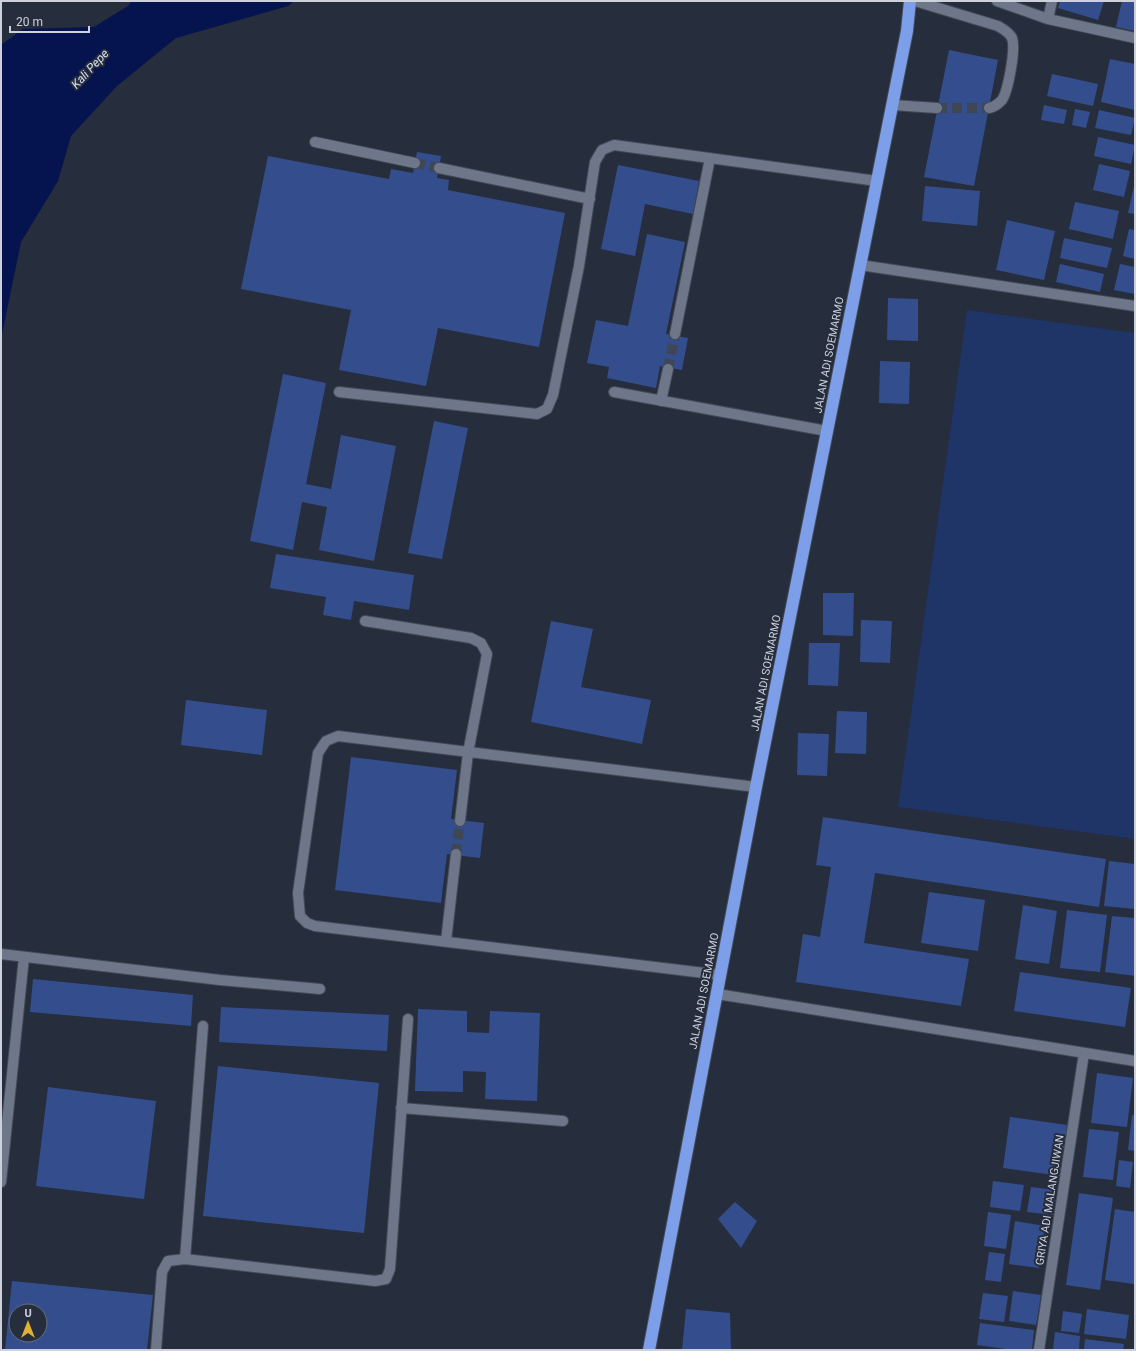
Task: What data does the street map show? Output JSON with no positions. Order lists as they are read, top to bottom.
{
  "streets": {
    "highway": ["JALAN ADI SOEMARMO"],
    "street": ["GRIYA ADI MALANGJIWAN"]
  },
  "water": ["Kali Pepe"],
  "scale_bar": "20 m",
  "north": "top"
}
